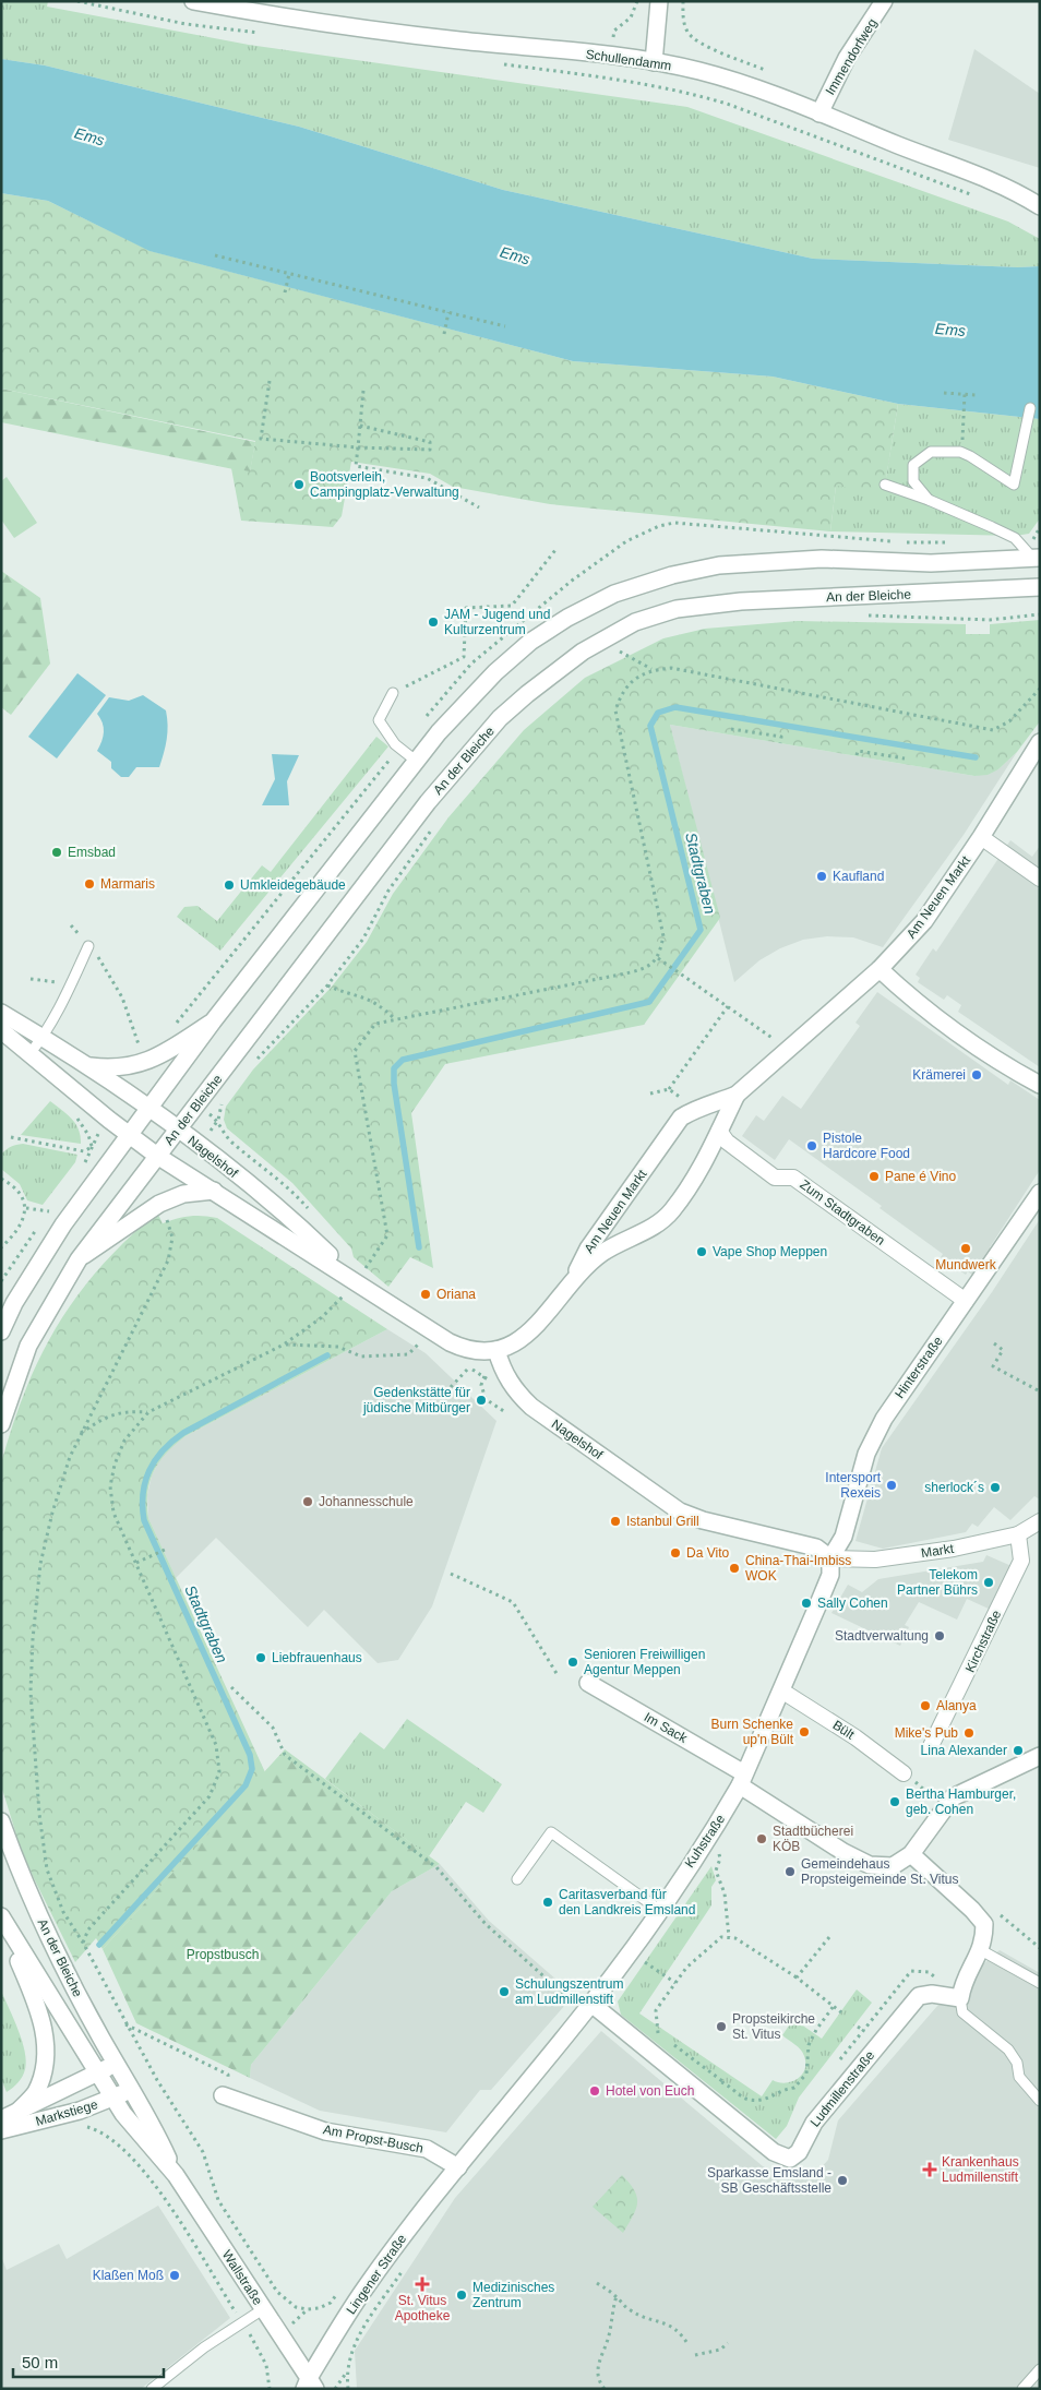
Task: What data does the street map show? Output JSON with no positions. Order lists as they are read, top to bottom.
{
  "streets": {
    "street": [
      "Immendorfweg",
      "Schullendamm",
      "An der Bleiche",
      "Am Neuen Markt",
      "Nagelshof",
      "Zum Stadtgraben",
      "Hinterstraße",
      "Markt",
      "Kirchstraße",
      "Im Sack",
      "Bült",
      "Kuhstraße",
      "Ludmillenstraße",
      "Markstiege",
      "Am Propst-Busch",
      "Lingener Straße",
      "Wallstraße"
    ]
  },
  "crossings": [
    ["Immendorfweg", "Schullendamm"],
    ["An der Bleiche", "Nagelshof"],
    ["An der Bleiche", "Markstiege"],
    ["An der Bleiche", "Wallstraße"],
    ["Am Neuen Markt", "Nagelshof"],
    ["Am Neuen Markt", "Zum Stadtgraben"],
    ["Nagelshof", "Hinterstraße"],
    ["Nagelshof", "Markt"],
    ["Nagelshof", "Kuhstraße"],
    ["Zum Stadtgraben", "Hinterstraße"],
    ["Hinterstraße", "Markt"],
    ["Hinterstraße", "Kuhstraße"],
    ["Markt", "Kirchstraße"],
    ["Markt", "Kuhstraße"],
    ["Im Sack", "Kuhstraße"],
    ["Bült", "Kuhstraße"],
    ["Kuhstraße", "Ludmillenstraße"],
    ["Kuhstraße", "Am Propst-Busch"],
    ["Kuhstraße", "Lingener Straße"],
    ["Markstiege", "Wallstraße"],
    ["Am Propst-Busch", "Lingener Straße"],
    ["Lingener Straße", "Wallstraße"]
  ],
  "water": ["Ems", "Stadtgraben"],
  "parks": ["Propstbusch"],
  "places": {
    "other": [
      "Bootsverleih, Campingplatz-Verwaltung",
      "JAM - Jugend und Kulturzentrum",
      "Emsbad",
      "Kaufland",
      "Marmaris",
      "Umkleidegebäude",
      "Krämerei",
      "Pistole Hardcore Food",
      "Pane é Vino",
      "Mundwerk",
      "Vape Shop Meppen",
      "Oriana",
      "Gedenkstätte für jüdische Mitbürger",
      "Intersport Rexeis",
      "sherlock´s",
      "Johannesschule",
      "Istanbul Grill",
      "Da Vito",
      "China-Thai-Imbiss WOK",
      "Telekom Partner Bührs",
      "Sally Cohen",
      "Stadtverwaltung",
      "Liebfrauenhaus",
      "Senioren Freiwilligen Agentur Meppen",
      "Alanya",
      "Burn Schenke up'n Bült",
      "Mike's Pub",
      "Lina Alexander",
      "Bertha Hamburger, geb. Cohen",
      "Stadtbücherei KÖB",
      "Gemeindehaus Propsteigemeinde St. Vitus",
      "Caritasverband für den Landkreis Emsland",
      "Schulungszentrum am Ludmillenstift",
      "Propsteikirche St. Vitus",
      "Hotel von Euch",
      "Sparkasse Emsland - SB Geschäftsstelle",
      "Klaßen Moß",
      "Medizinisches Zentrum"
    ],
    "health": ["Krankenhaus Ludmillenstift", "St. Vitus Apotheke"]
  },
  "scale_bar": "50 m"
}
